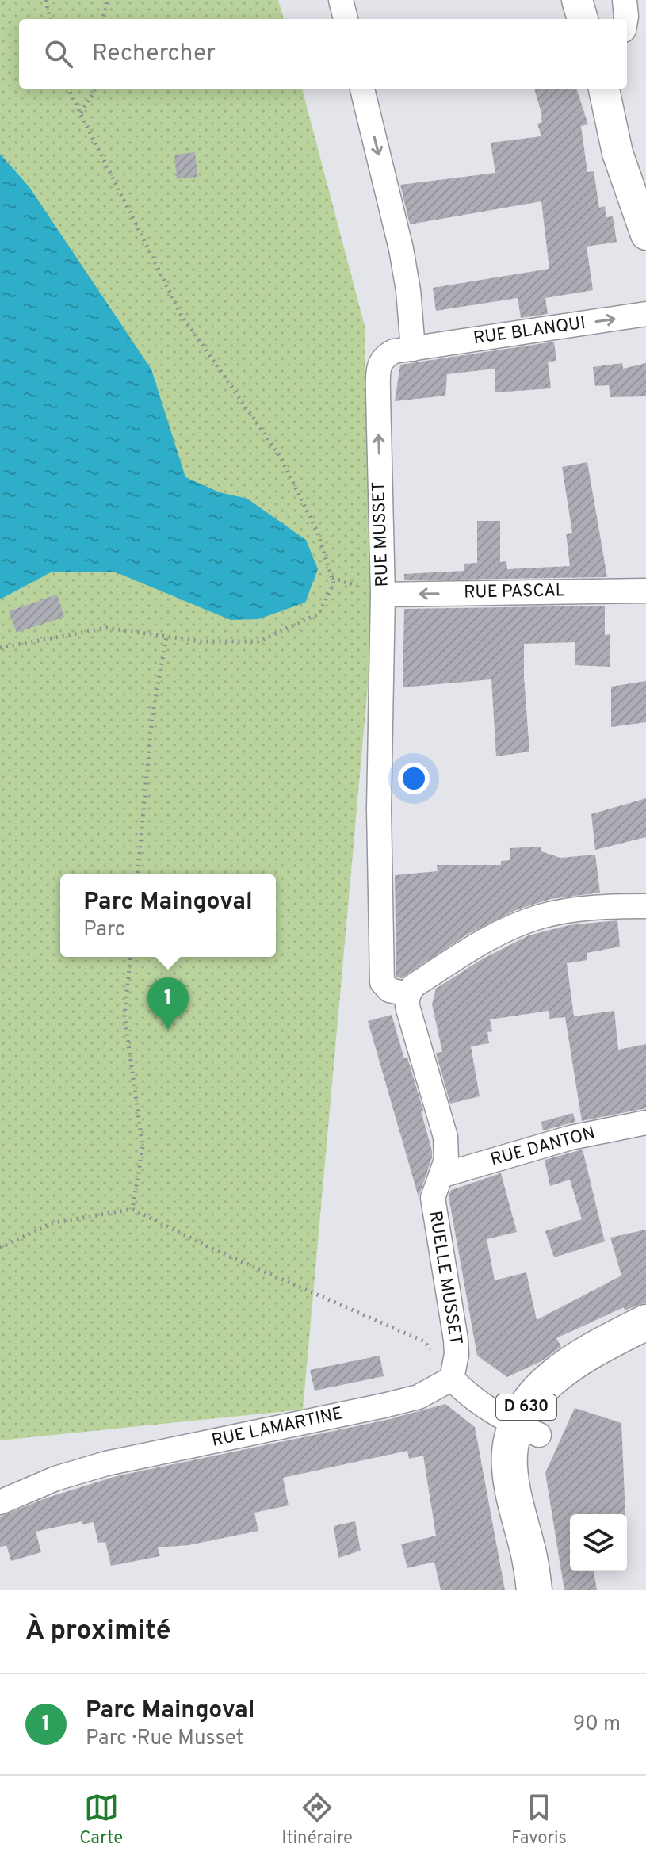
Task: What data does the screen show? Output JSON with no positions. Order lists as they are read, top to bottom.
{
  "streets": {
    "main road": ["D 630"],
    "street": [
      "RUE BLANQUI",
      "RUE MUSSET",
      "RUE PASCAL",
      "RUE DANTON",
      "RUELLE MUSSET",
      "RUE LAMARTINE"
    ]
  },
  "crossings": [
    ["RUE BLANQUI", "RUE MUSSET"],
    ["RUE MUSSET", "RUE PASCAL"],
    ["RUE MUSSET", "RUELLE MUSSET"],
    ["RUE DANTON", "RUELLE MUSSET"],
    ["RUELLE MUSSET", "RUE LAMARTINE"]
  ],
  "one_way": ["RUE BLANQUI", "RUE PASCAL"],
  "page": {
    "search": "Rechercher",
    "popup": ["Parc Maingoval", "Parc"],
    "pins": "1",
    "heading": "À proximité",
    "list": [
      {
        "mark": "1",
        "name": "Parc Maingoval",
        "note": "Parc · Rue Musset",
        "value": "90 m"
      }
    ],
    "nav": ["Carte", "Itinéraire", "Favoris"]
  }
}
